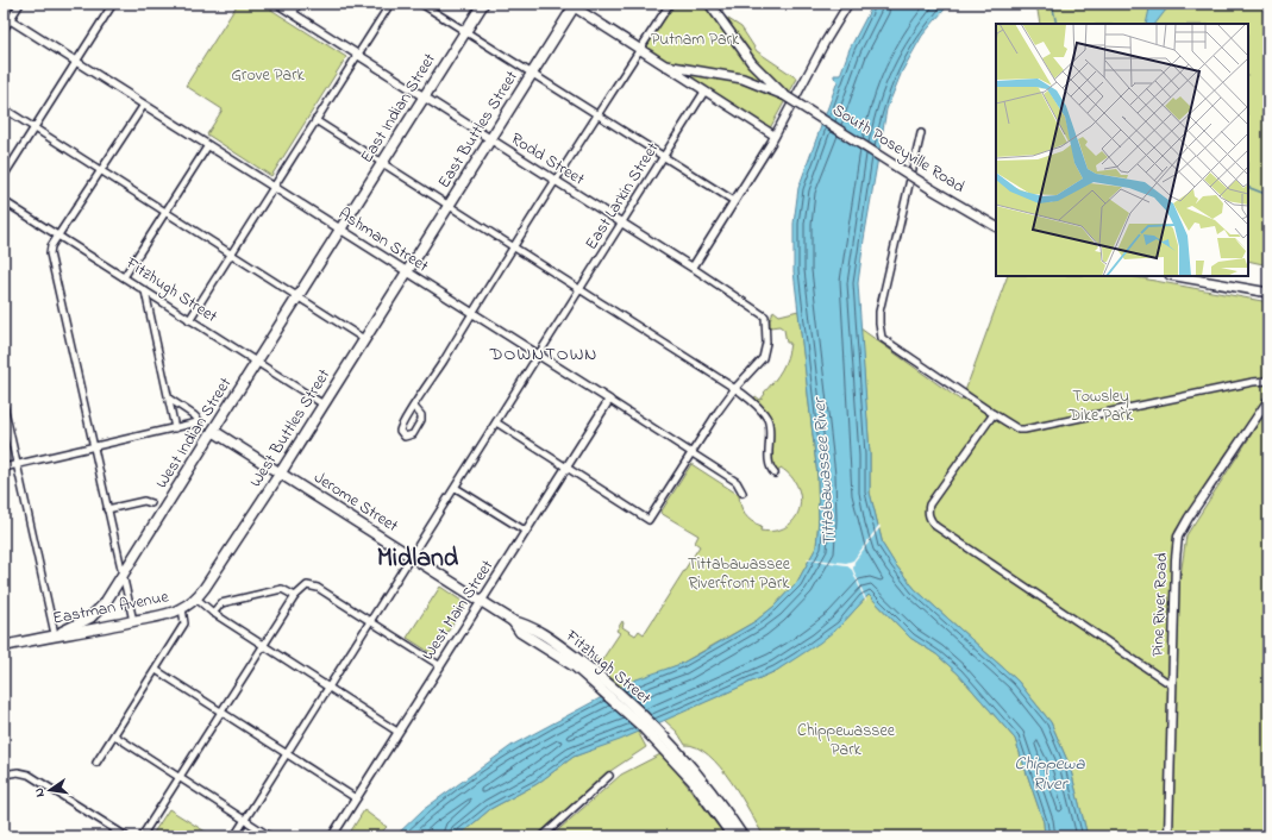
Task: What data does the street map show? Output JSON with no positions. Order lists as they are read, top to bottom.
{
  "streets": {
    "main road": [
      "East Indian Street",
      "East Buttles Street",
      "South Poseyville Road",
      "Fitzhugh Street",
      "West Buttles Street",
      "West Indian Street",
      "Jerome Street",
      "Eastman Avenue"
    ],
    "street": [
      "Rodd Street",
      "East Larkin Street",
      "Ashman Street",
      "Pine River Road",
      "West Main Street"
    ]
  },
  "crossings": [
    ["East Indian Street", "Rodd Street"],
    ["East Indian Street", "Ashman Street"],
    ["East Indian Street", "West Indian Street"],
    ["East Buttles Street", "Rodd Street"],
    ["East Buttles Street", "Ashman Street"],
    ["East Buttles Street", "West Buttles Street"],
    ["Rodd Street", "East Larkin Street"],
    ["East Larkin Street", "Ashman Street"],
    ["East Larkin Street", "Jerome Street"],
    ["Ashman Street", "West Buttles Street"],
    ["Ashman Street", "West Indian Street"],
    ["Ashman Street", "West Main Street"],
    ["Fitzhugh Street", "West Buttles Street"],
    ["Fitzhugh Street", "West Indian Street"],
    ["Fitzhugh Street", "Jerome Street"],
    ["Fitzhugh Street", "West Main Street"],
    ["West Buttles Street", "Jerome Street"],
    ["West Buttles Street", "Eastman Avenue"],
    ["West Indian Street", "Jerome Street"],
    ["West Indian Street", "Eastman Avenue"],
    ["Jerome Street", "West Main Street"]
  ],
  "districts": ["DOWNTOWN", "Midland"],
  "water": ["Tittabawassee River", "Chippewa River"],
  "parks": [
    "Putnam Park",
    "Grove Park",
    "Towsley Dike Park",
    "Tittabawassee Riverfront Park",
    "Chippewassee Park"
  ],
  "north": "left"
}
